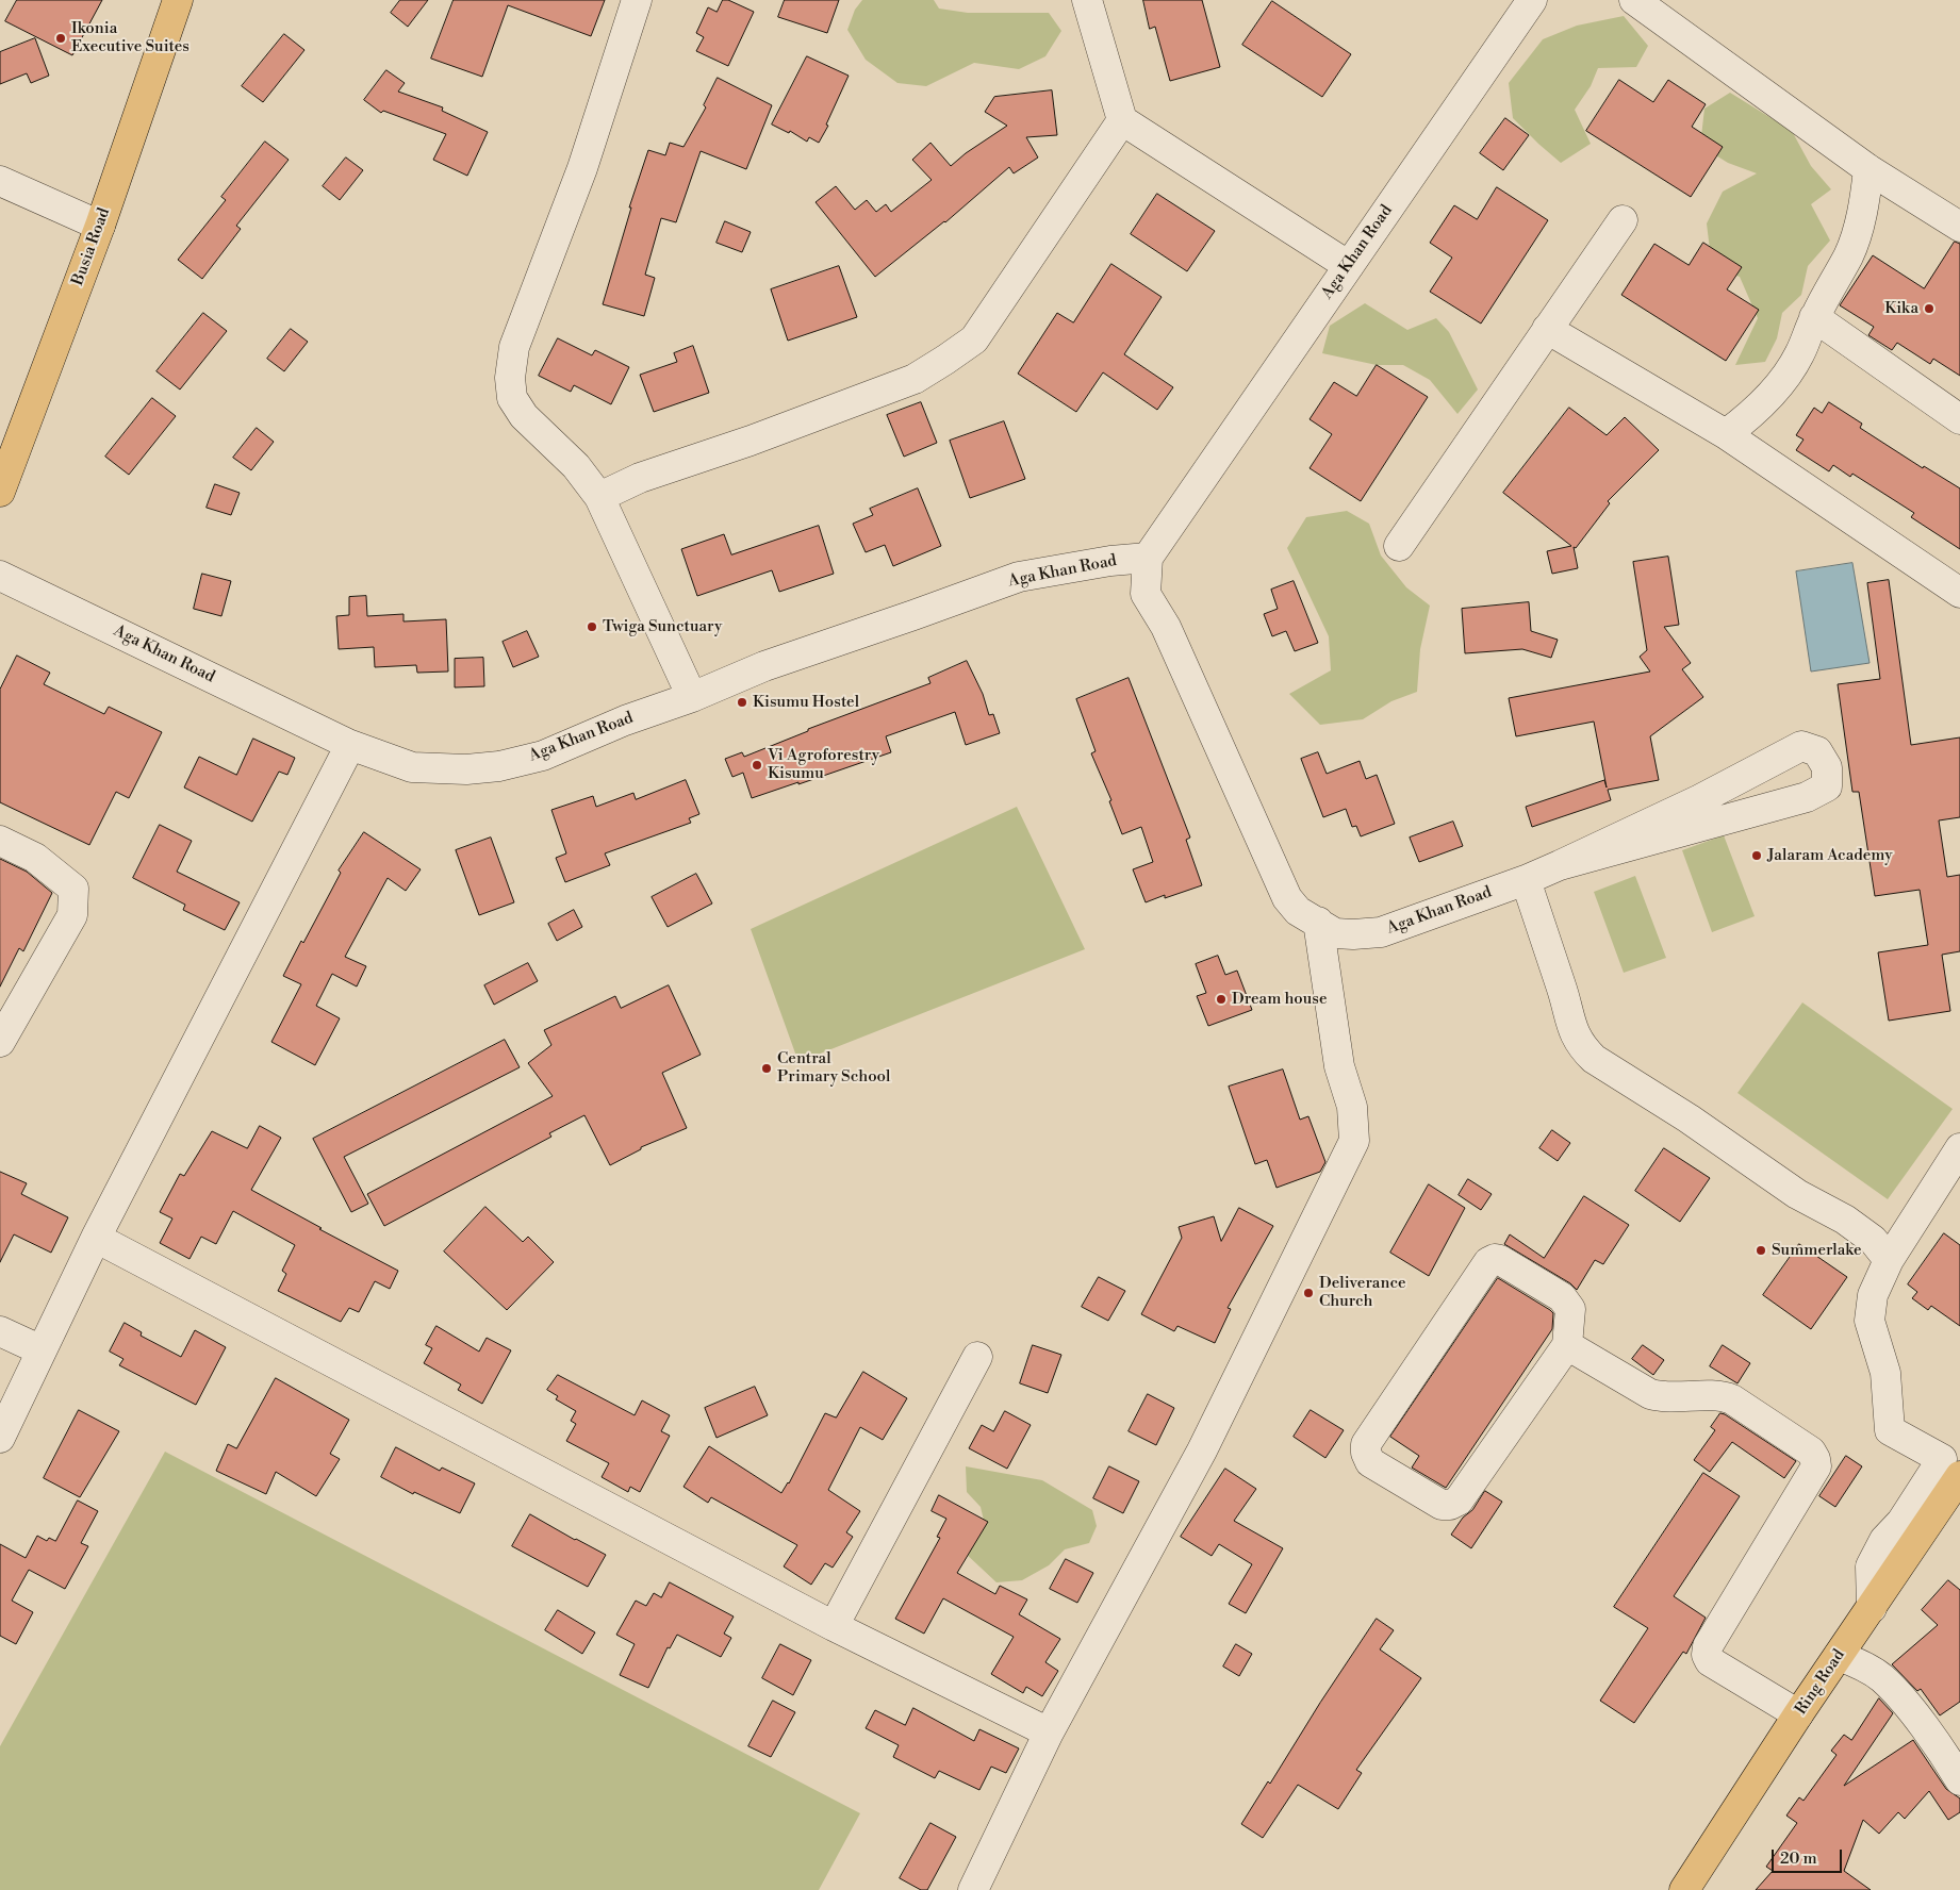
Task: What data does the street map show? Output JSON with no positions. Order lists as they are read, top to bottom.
{
  "streets": {
    "main road": ["Busia Road", "Ring Road"],
    "street": ["Aga Khan Road"]
  },
  "places": [
    "Ikonia Executive Suites",
    "Kika",
    "Twiga Sunctuary",
    "Kisumu Hostel",
    "Vi Agroforestry Kisumu",
    "Jalaram Academy",
    "Dream house",
    "Central Primary School",
    "Summerlake",
    "Deliverance Church"
  ],
  "scale_bar": "20 m"
}
